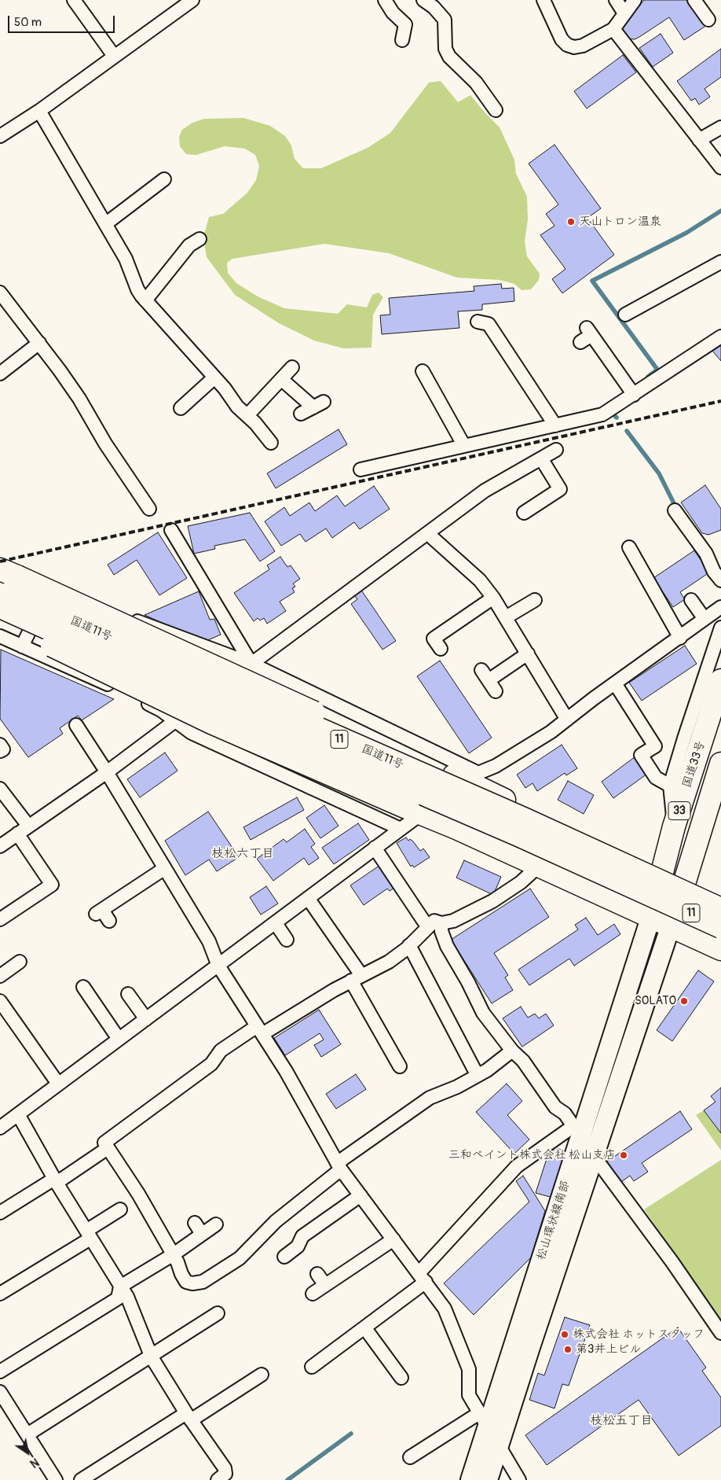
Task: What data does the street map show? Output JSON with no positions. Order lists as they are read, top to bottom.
{
  "streets": {
    "highway": [
      "国道11号",
      "11",
      "国道33号",
      "33"
    ],
    "street": ["松山環状線南部"]
  },
  "crossings": [
    ["11", "国道33号"],
    ["11", "33"],
    ["11", "松山環状線南部"],
    ["国道33号", "松山環状線南部"],
    ["33", "松山環状線南部"]
  ],
  "districts": ["枝松六丁目", "枝松五丁目"],
  "places": [
    "天山トロン温泉",
    "SOLATO",
    "三和ペイント株式会社 松山支店",
    "株式会社 ホットスタッフ",
    "第3井上ビル"
  ],
  "scale_bar": "50 m",
  "north": "bottom right"
}
